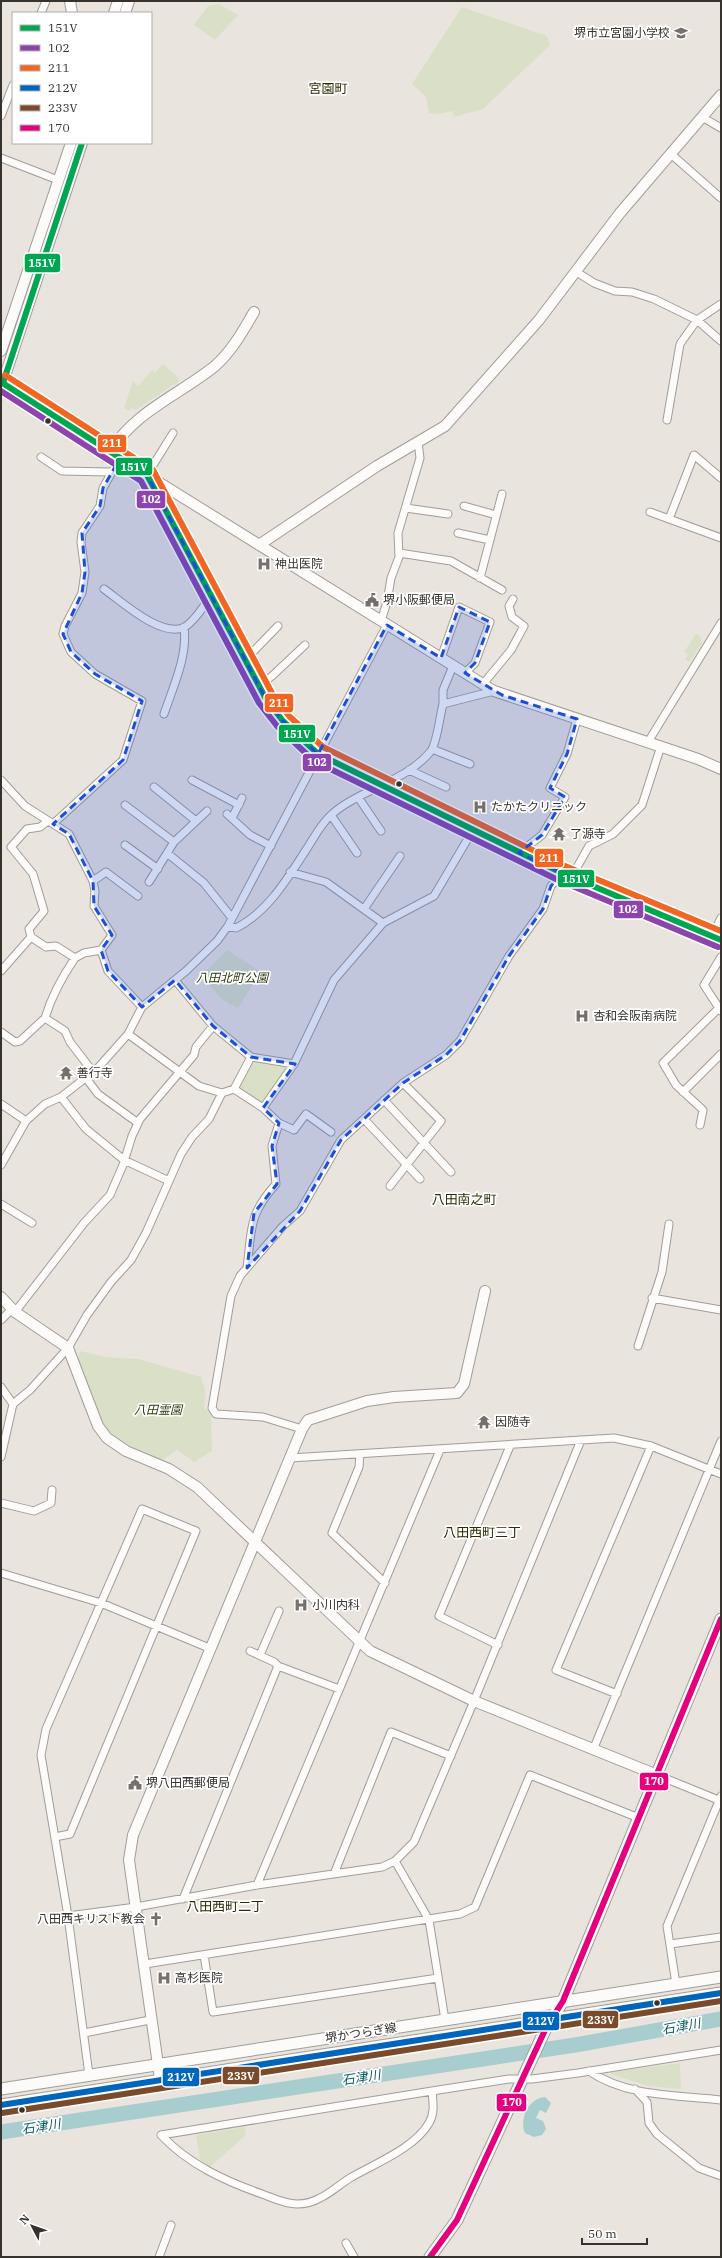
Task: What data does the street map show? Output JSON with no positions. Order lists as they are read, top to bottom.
{
  "streets": {
    "main road": ["堺かつらぎ線"]
  },
  "districts": [
    "宮園町",
    "八田南之町",
    "八田西町三丁",
    "八田西町二丁"
  ],
  "water": ["石津川"],
  "parks": ["八田北町公園", "八田霊園"],
  "places": {
    "school or university": ["堺市立宮園小学校"],
    "hospital": [
      "神出医院",
      "たかたクリニック",
      "杏和会阪南病院",
      "小川内科",
      "高杉医院"
    ],
    "public building": ["堺小阪郵便局", "堺八田西郵便局"],
    "temple": ["了源寺", "善行寺", "因随寺"],
    "church": ["八田西キリスト教会"]
  },
  "lines": [
    "transit line 151V",
    "transit line 211",
    "transit line 102",
    "transit line 170",
    "transit line 212V",
    "transit line 233V"
  ],
  "legend": [
    "151V",
    "102",
    "211",
    "212V",
    "233V",
    "170"
  ],
  "scale_bar": "50 m",
  "north": "top left"
}
